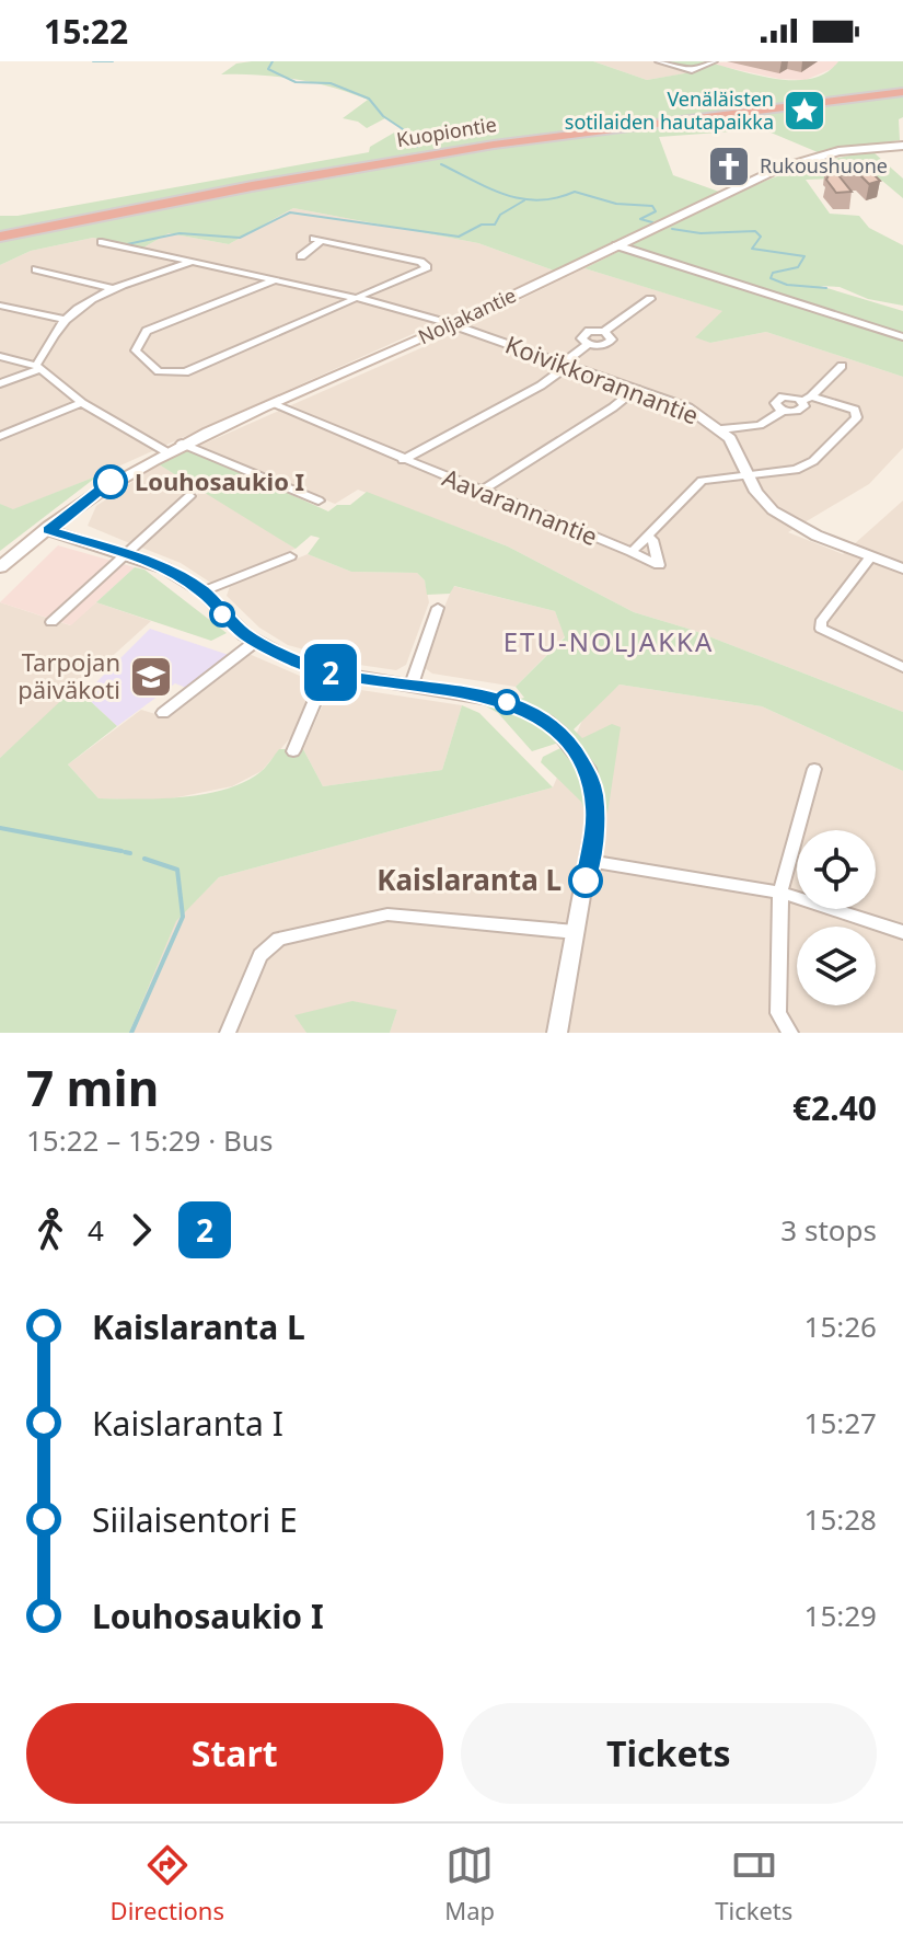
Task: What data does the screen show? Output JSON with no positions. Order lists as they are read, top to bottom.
{
  "streets": {
    "highway": ["Kuopiontie"],
    "main road": ["Noljakantie"],
    "street": ["Koivikkorannantie", "Aavarannantie"]
  },
  "crossings": [
    ["Noljakantie", "Koivikkorannantie"],
    ["Noljakantie", "Aavarannantie"]
  ],
  "districts": ["ETU-NOLJAKKA"],
  "places": {
    "place": ["Venäläisten sotilaiden hautapaikka"],
    "church": ["Rukoushuone"],
    "other": ["Louhosaukio I", "Kaislaranta L"],
    "school or university": ["Tarpojan päiväkoti"]
  },
  "lines": ["bus line 2"],
  "page": {
    "status": "15:22",
    "on_map": "2",
    "heading": ["7 min", "15:22 – 15:29 · Bus", "€2.40"],
    "legs": ["4", "2", "3 stops"],
    "list": [
      {
        "name": "Kaislaranta L",
        "value": "15:26"
      },
      {
        "name": "Kaislaranta I",
        "value": "15:27"
      },
      {
        "name": "Siilaisentori E",
        "value": "15:28"
      },
      {
        "name": "Louhosaukio I",
        "value": "15:29"
      }
    ],
    "buttons": ["Start", "Tickets"],
    "tabs": ["Directions", "Map", "Tickets"]
  }
}
